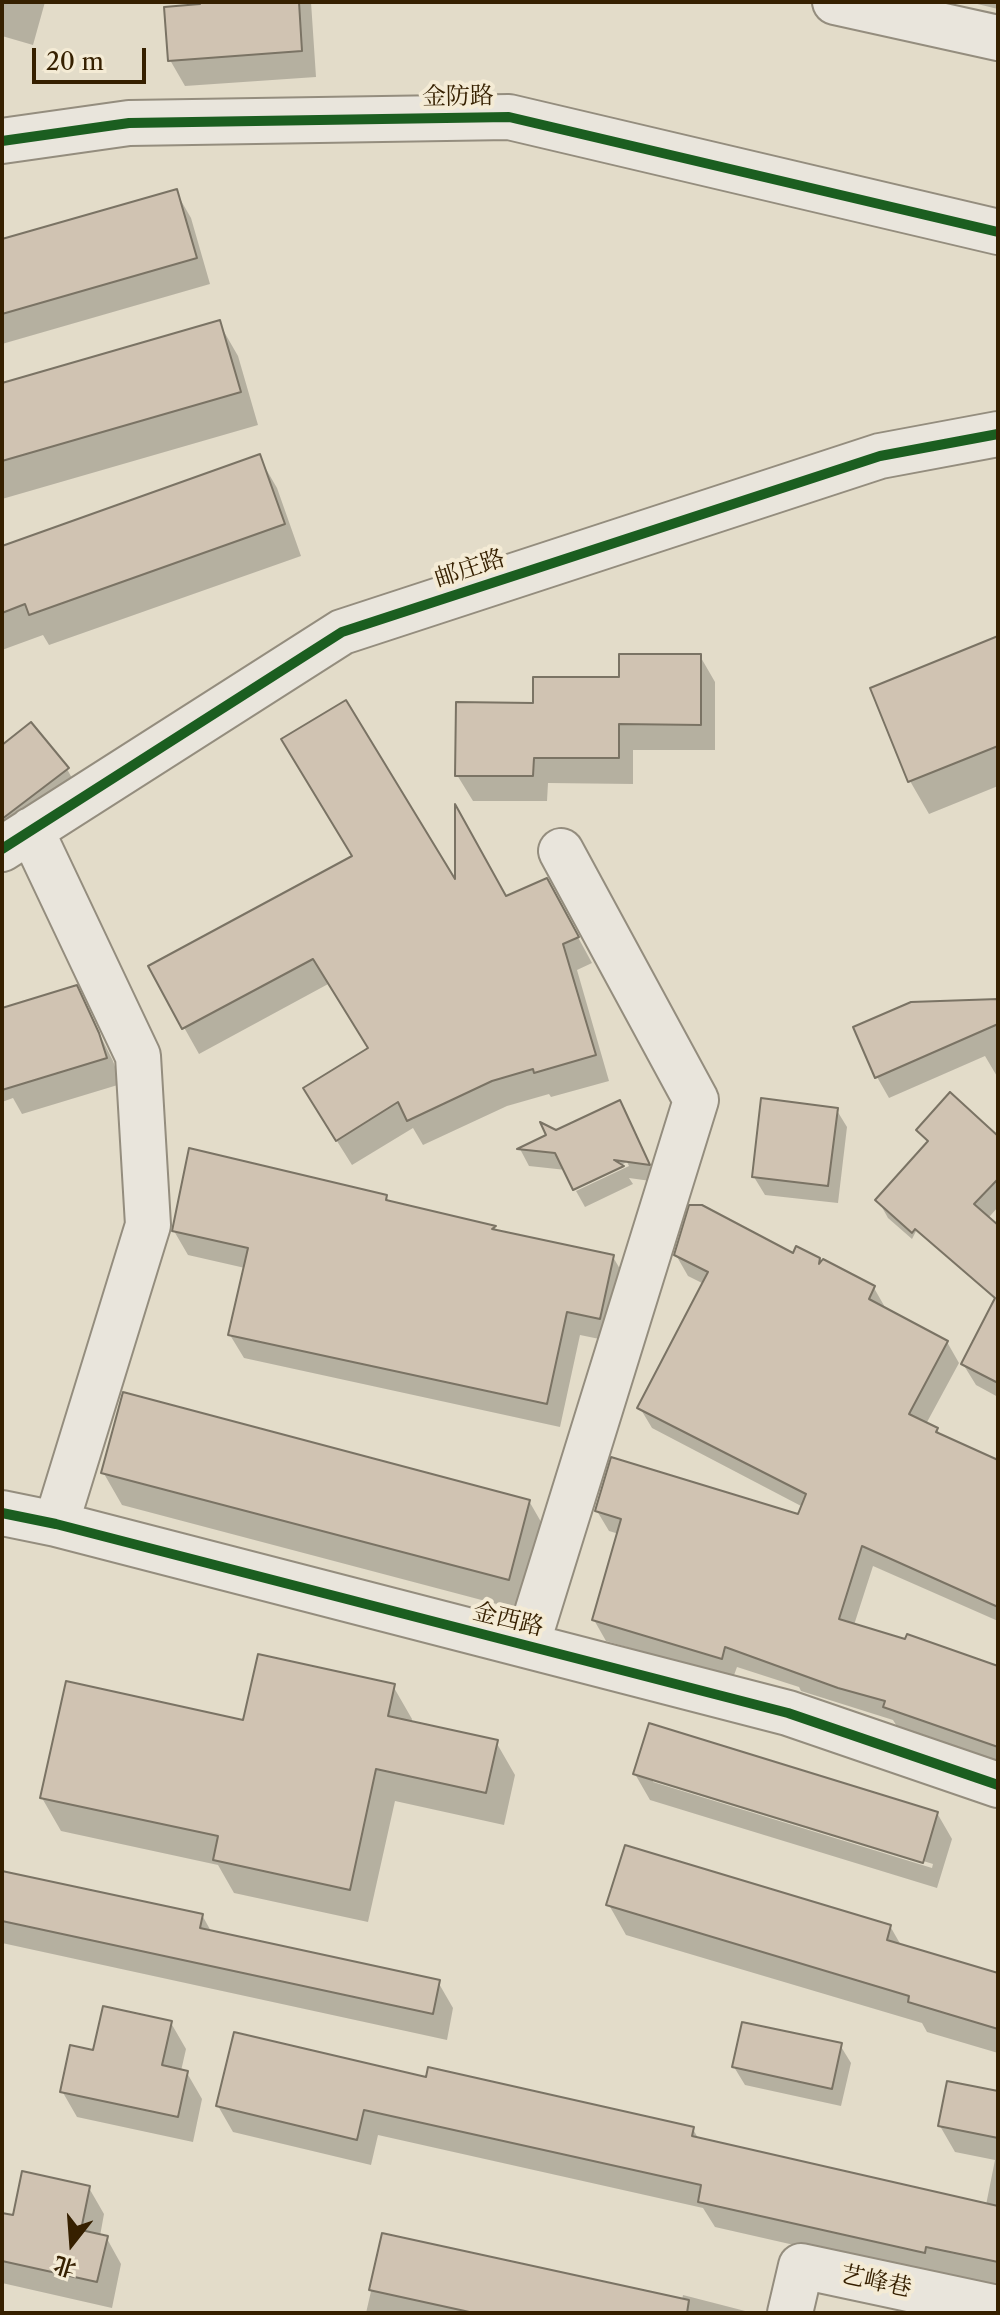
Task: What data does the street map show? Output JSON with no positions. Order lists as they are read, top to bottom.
{
  "streets": {
    "street": [
      "金防路",
      "邮庄路",
      "金西路",
      "艺峰巷"
    ]
  },
  "scale_bar": "20 m",
  "north": "bottom"
}
